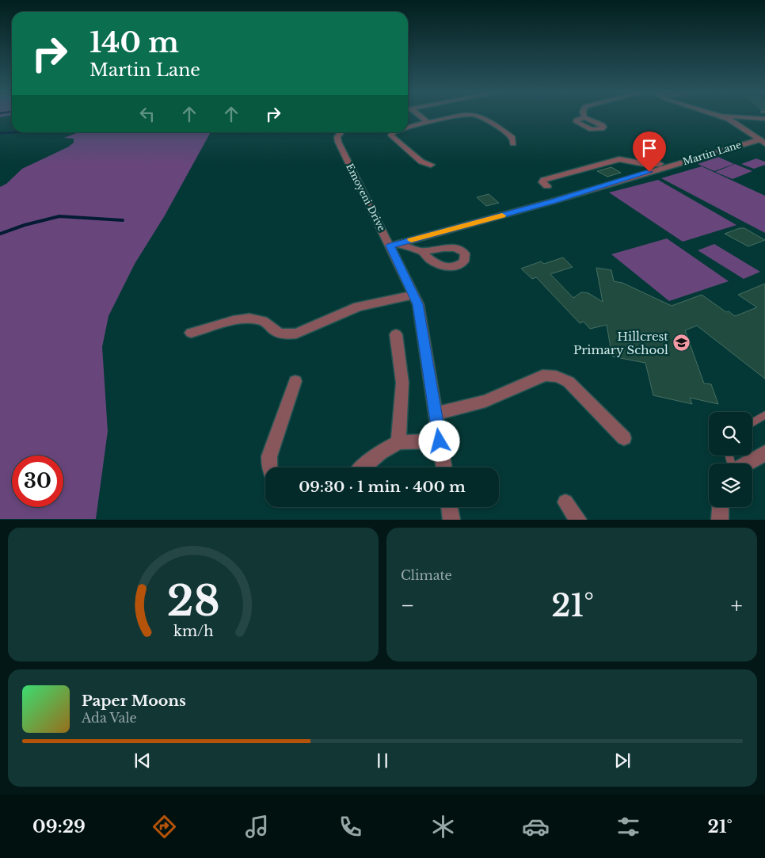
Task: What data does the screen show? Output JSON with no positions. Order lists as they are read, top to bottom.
{
  "streets": {
    "street": ["Martin Lane", "Emoyeni Drive"]
  },
  "crossings": [
    ["Martin Lane", "Emoyeni Drive"]
  ],
  "places": {
    "school or university": ["Hillcrest Primary School"]
  },
  "page": {
    "turn": ["140 m", "Martin Lane"],
    "limit": "30",
    "trip": "09:30 · 1 min · 400 m",
    "tile": "Climate",
    "heat": ["−", "21°", "+"],
    "song": ["Paper Moons", "Ada Vale"],
    "tabs": ["09:29", "21°"],
    "gauge": ["28", "km/h"]
  }
}
